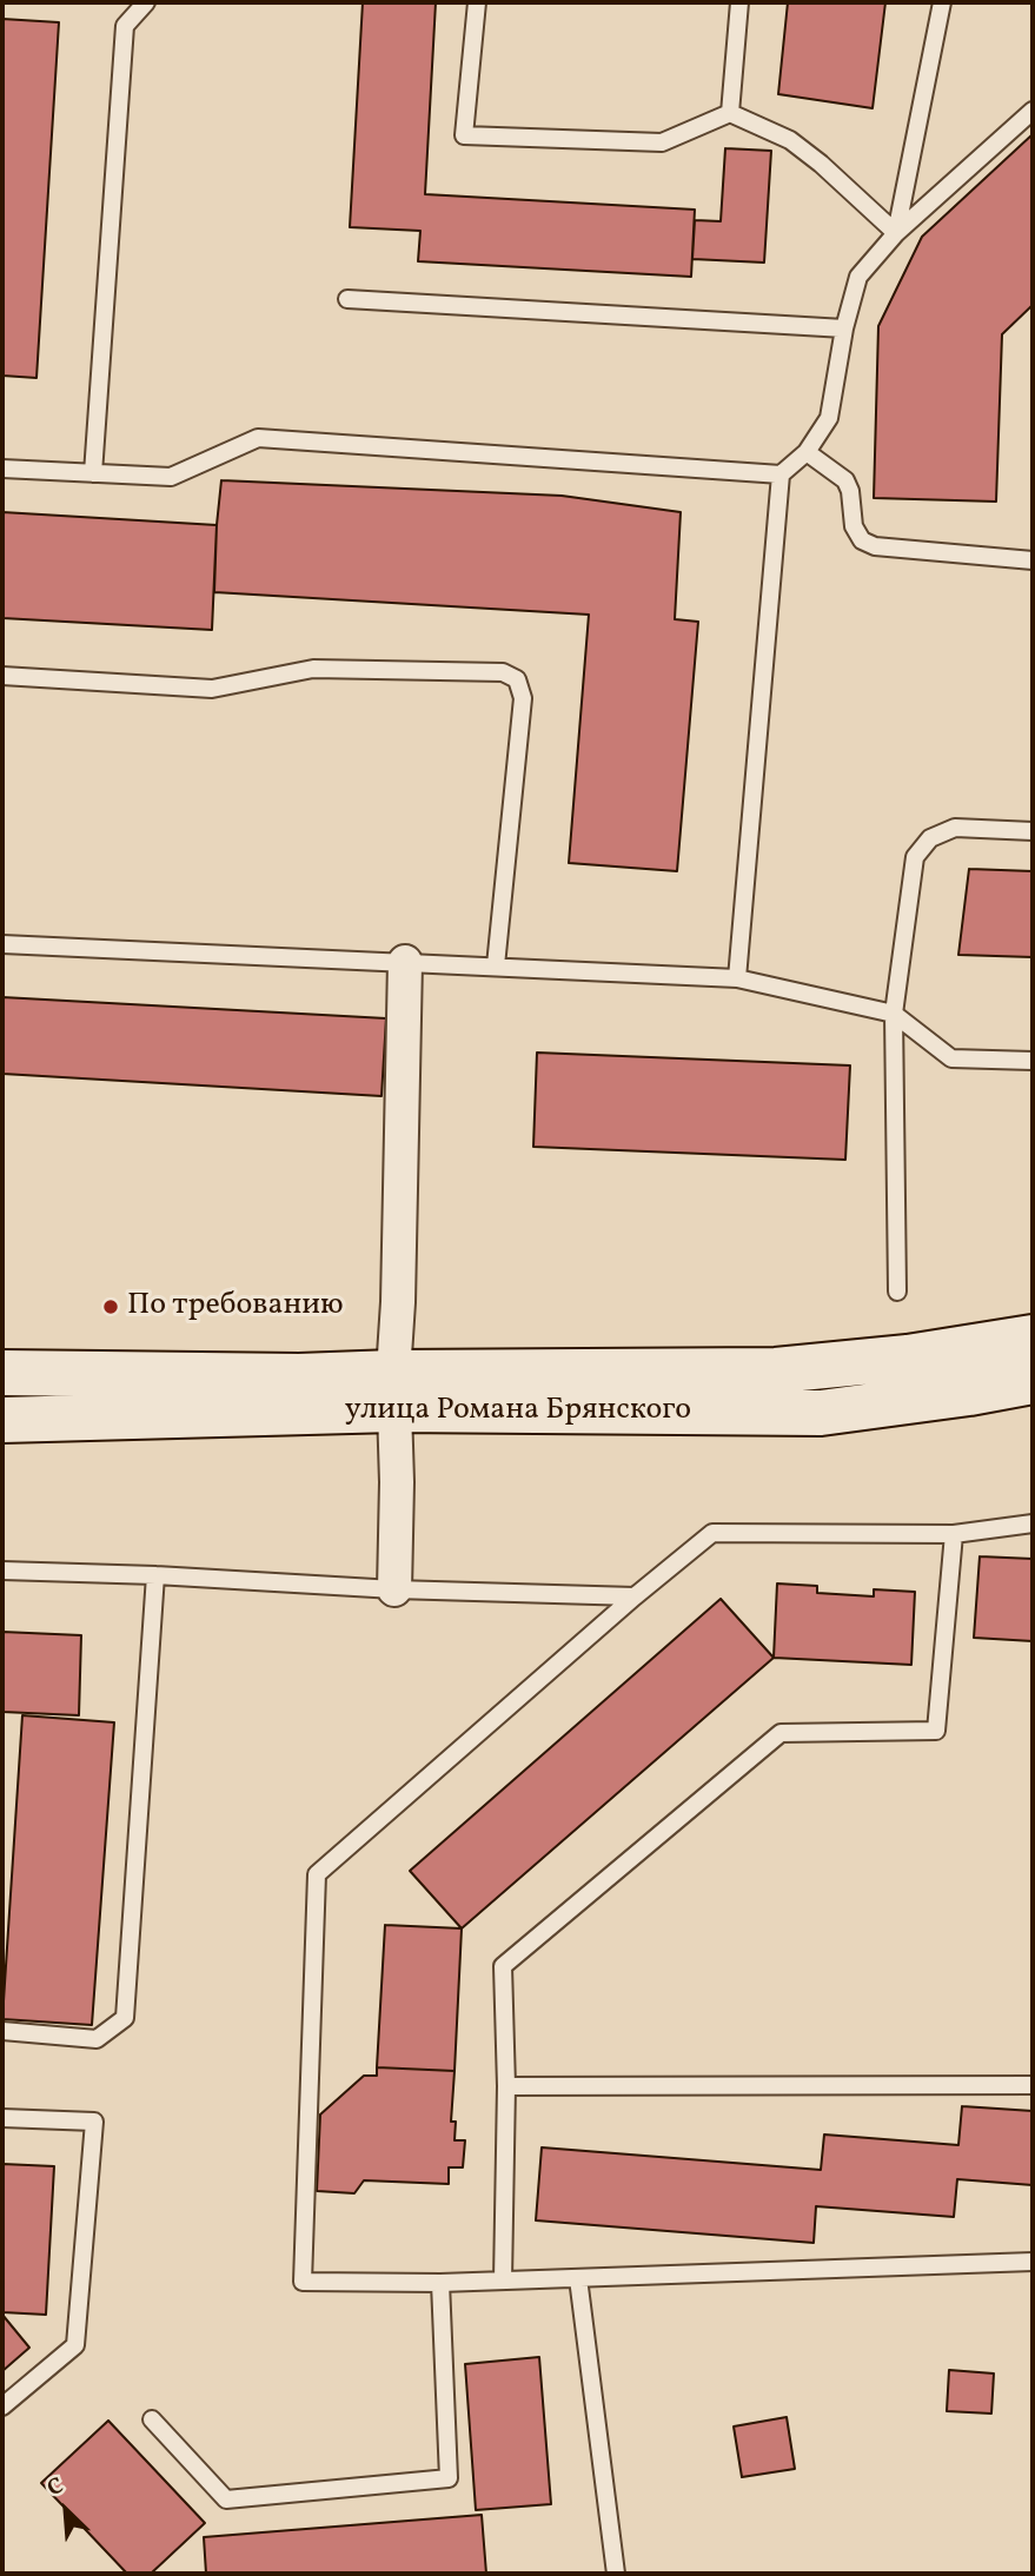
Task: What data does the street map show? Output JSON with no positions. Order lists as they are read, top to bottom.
{
  "streets": {
    "main road": ["улица Романа Брянского"]
  },
  "places": ["По требованию"],
  "north": "top left"
}
